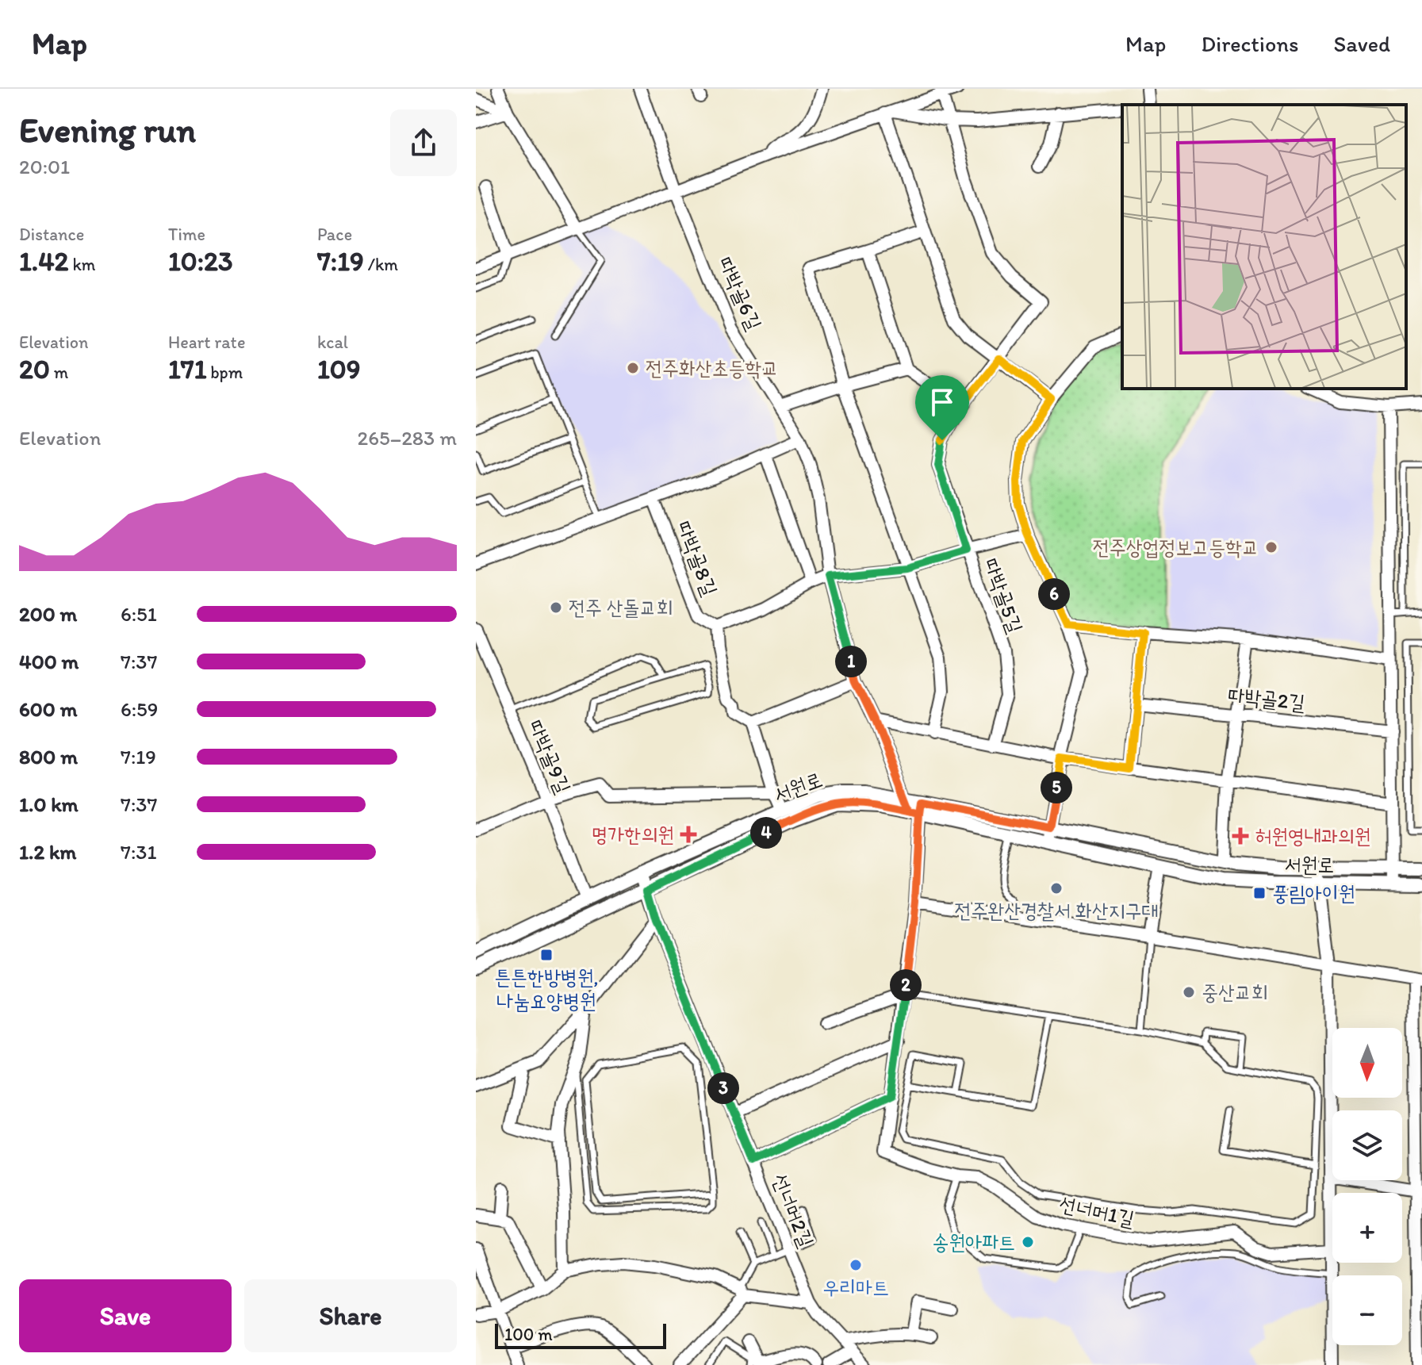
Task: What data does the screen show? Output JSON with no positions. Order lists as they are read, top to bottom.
{
  "streets": {
    "street": [
      "따박골6길",
      "따박골8길",
      "따박골5길",
      "따박골2길",
      "따박골9길",
      "서원로",
      "선너머2길",
      "선너머1길"
    ]
  },
  "crossings": [
    ["따박골6길", "서원로"],
    ["따박골9길", "서원로"],
    ["서원로", "선너머2길"],
    ["서원로", "선너머1길"]
  ],
  "places": {
    "other": [
      "전주화산초등학교",
      "전주상업정보고등학교",
      "전주 산돌교회",
      "전주완산경찰서 화산지구대",
      "중산교회",
      "송원아파트",
      "우리마트"
    ],
    "health": ["명가한의원", "허원영내과의원"],
    "transit": ["풍림아이원", "튼튼한방병원, 나눔요양병원"]
  },
  "scale_bar": "100 m",
  "north": "bottom",
  "page": {
    "header": "Map",
    "nav": ["Map", "Directions", "Saved"],
    "heading": ["Evening run", "20:01"],
    "stats": [
      ["Distance", "1.42 km"],
      ["Time", "10:23"],
      ["Pace", "7:19 /km"],
      ["Elevation", "20 m"],
      ["Heart rate", "171 bpm"],
      ["kcal", "109"]
    ],
    "chart": ["Elevation", "265–283 m"],
    "pins": [
      "6",
      "1",
      "5",
      "4",
      "2",
      "3"
    ],
    "list": [
      {
        "name": "200 m",
        "note": "6:51"
      },
      {
        "name": "400 m",
        "note": "7:37"
      },
      {
        "name": "600 m",
        "note": "6:59"
      },
      {
        "name": "800 m",
        "note": "7:19"
      },
      {
        "name": "1.0 km",
        "note": "7:37"
      },
      {
        "name": "1.2 km",
        "note": "7:31"
      }
    ],
    "map_buttons": ["+", "−"],
    "buttons": ["Save", "Share"],
    "scale": "100 m"
  }
}
